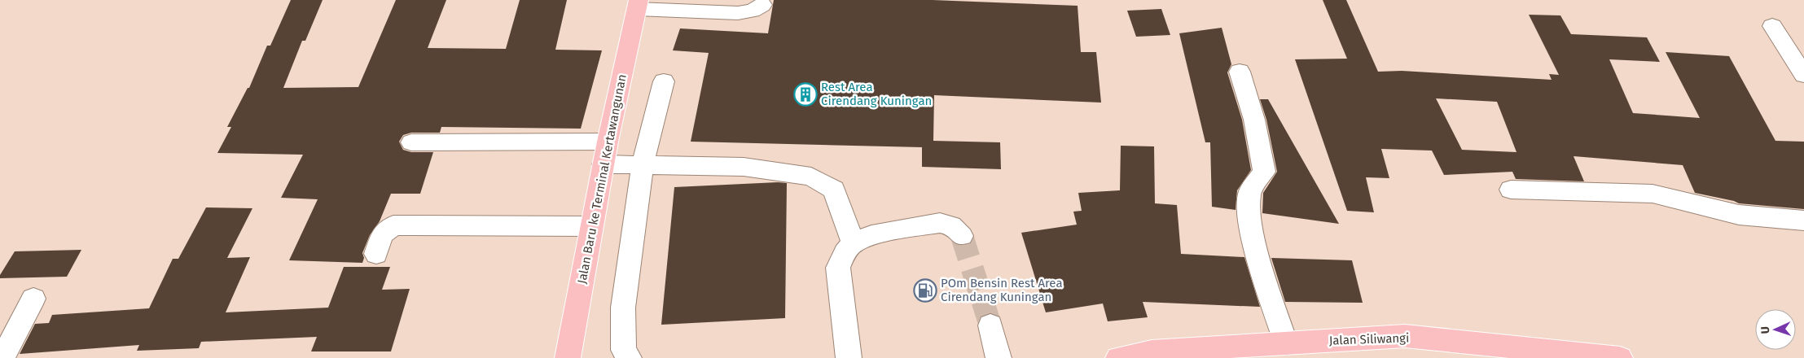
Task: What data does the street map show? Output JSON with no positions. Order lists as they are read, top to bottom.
{
  "streets": {
    "main road": ["Jalan Baru ke Terminal Kertawangunan", "Jalan Siliwangi"]
  },
  "places": {
    "building": ["Rest Area Cirendang Kuningan"],
    "fuel station": ["POm Bensin Rest Area Cirendang Kuningan"]
  },
  "north": "left"
}
